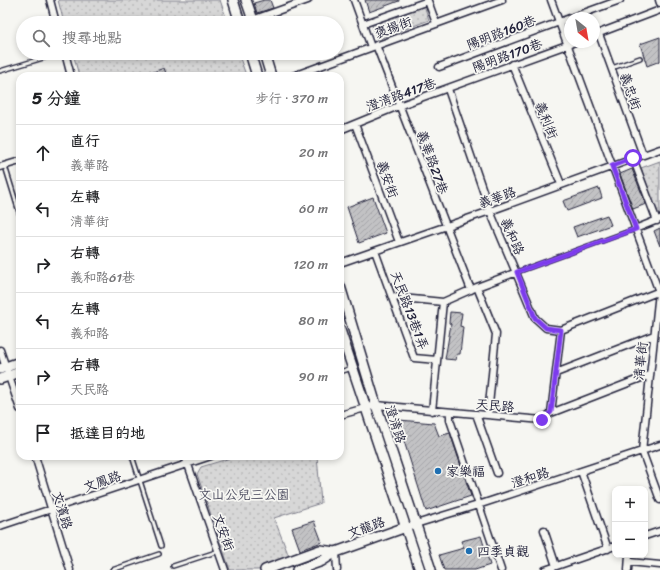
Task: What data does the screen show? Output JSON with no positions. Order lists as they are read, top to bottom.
{
  "streets": {
    "main road": ["澄清路", "文龍路"],
    "street": [
      "褒揚街",
      "陽明路160巷",
      "陽明路170巷",
      "義忠街",
      "澄清路417巷",
      "義利街",
      "義華路27巷",
      "義安街",
      "義華路",
      "義和路",
      "天民路13巷1弄",
      "清華街",
      "天民路",
      "澄和路",
      "文鳳路",
      "文濱路",
      "文安街"
    ]
  },
  "crossings": [
    ["褒揚街", "義華路27巷"],
    ["陽明路160巷", "清華街"],
    ["陽明路170巷", "澄清路417巷"],
    ["陽明路170巷", "義利街"],
    ["陽明路170巷", "義和路"],
    ["義忠街", "義華路"],
    ["澄清路417巷", "義華路27巷"],
    ["澄清路417巷", "義安街"],
    ["澄清路417巷", "義和路"],
    ["義利街", "義華路"],
    ["義華路27巷", "義華路"],
    ["義華路27巷", "天民路"],
    ["義安街", "義華路"],
    ["義華路", "義和路"],
    ["義華路", "天民路13巷1弄"],
    ["義華路", "清華街"],
    ["清華街", "天民路"],
    ["清華街", "澄和路"],
    ["天民路", "澄清路"],
    ["澄清路", "澄和路"],
    ["澄清路", "文龍路"],
    ["澄和路", "文龍路"],
    ["文鳳路", "文濱路"],
    ["文鳳路", "文安街"]
  ],
  "parks": ["文山公兒三公園"],
  "places": ["家樂福", "四季貞觀"],
  "north": "bottom right",
  "page": {
    "search": "搜尋地點",
    "heading": ["5 分鐘", "步行 · 370 m"],
    "list": [
      ["直行", "義華路", "20 m"],
      ["左轉", "清華街", "60 m"],
      ["右轉", "義和路61巷", "120 m"],
      ["左轉", "義和路", "80 m"],
      ["右轉", "天民路", "90 m"],
      "抵達目的地"
    ],
    "map_buttons": ["+", "−"]
  }
}
